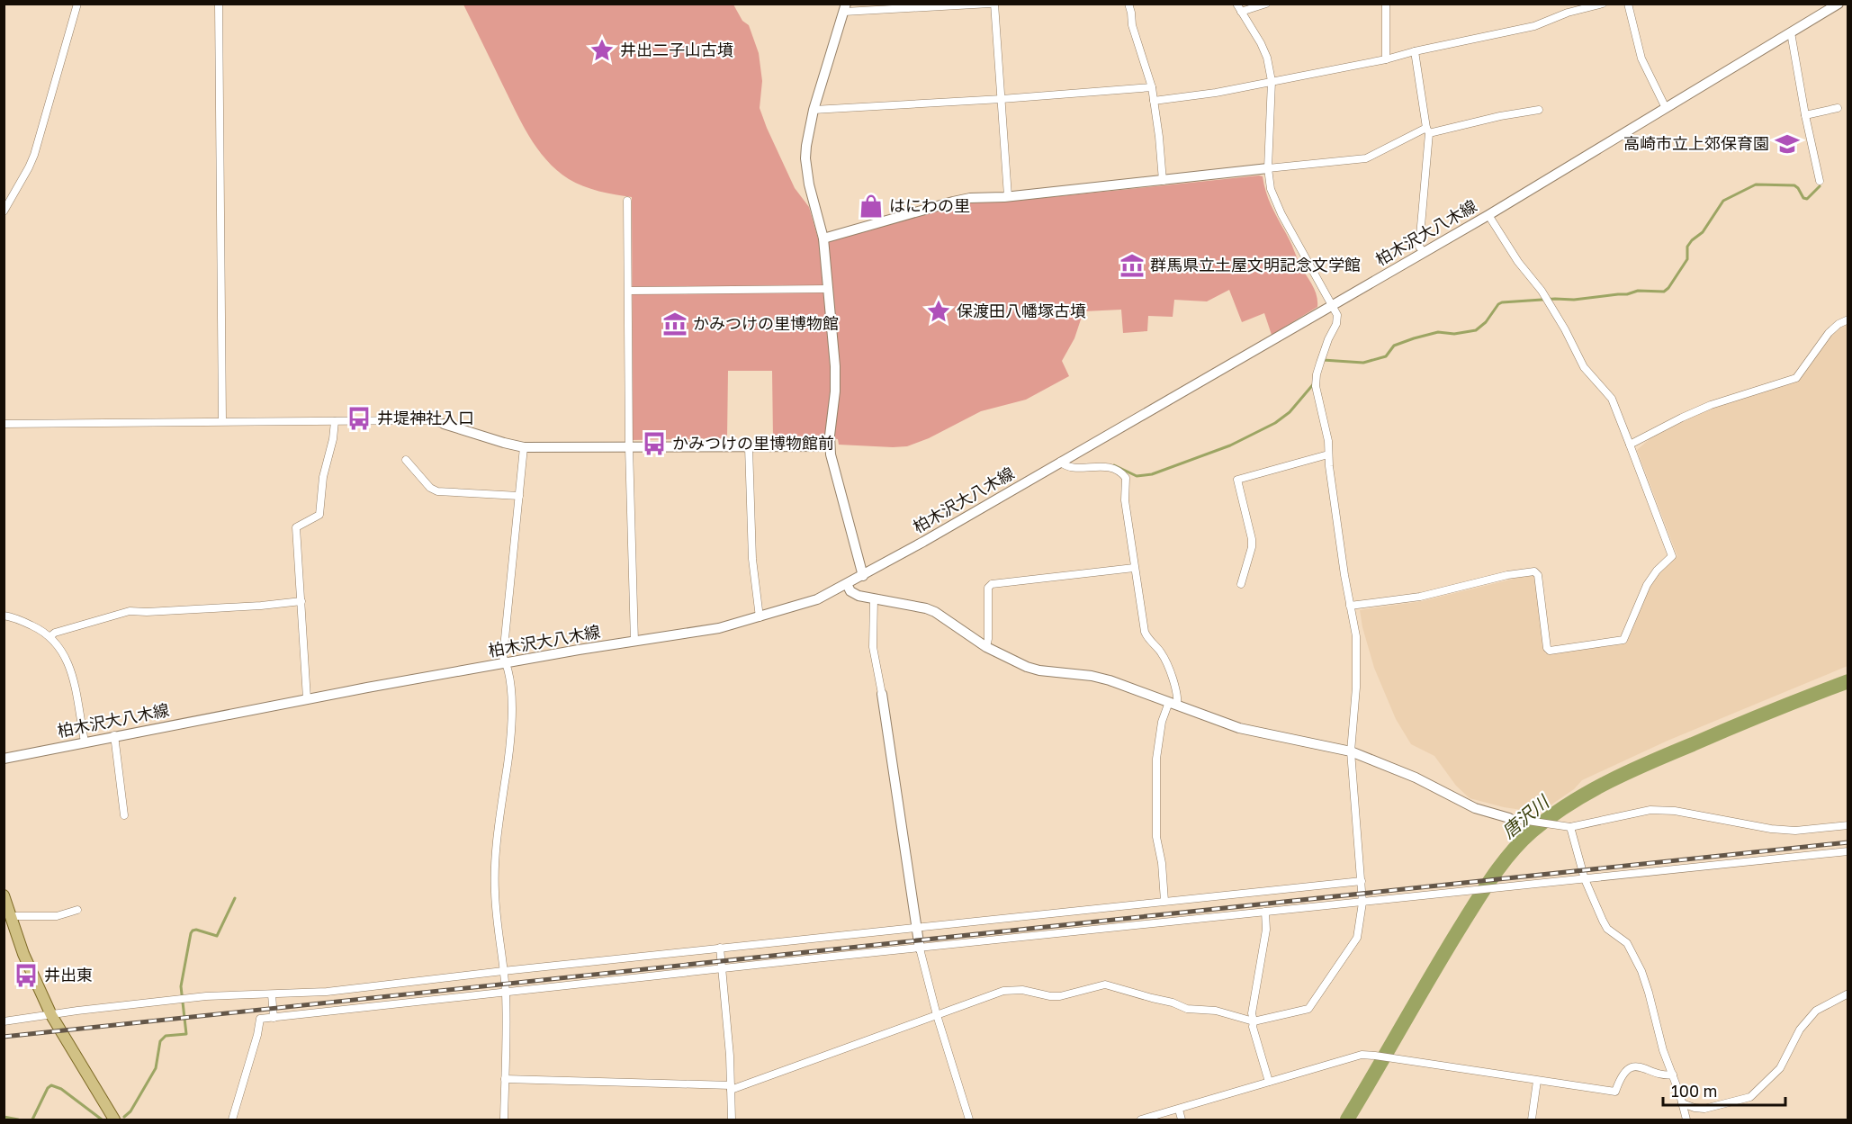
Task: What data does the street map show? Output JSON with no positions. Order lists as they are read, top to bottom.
{
  "streets": {
    "street": ["柏木沢大八木線"]
  },
  "water": ["唐沢川"],
  "places": {
    "place": ["井出二子山古墳", "保渡田八幡塚古墳"],
    "school or university": ["高崎市立上郊保育園"],
    "shop": ["はにわの里"],
    "museum": ["群馬県立土屋文明記念文学館", "かみつけの里博物館"],
    "bus stop": ["井堤神社入口", "かみつけの里博物館前", "井出東"]
  },
  "scale_bar": "100 m"
}
